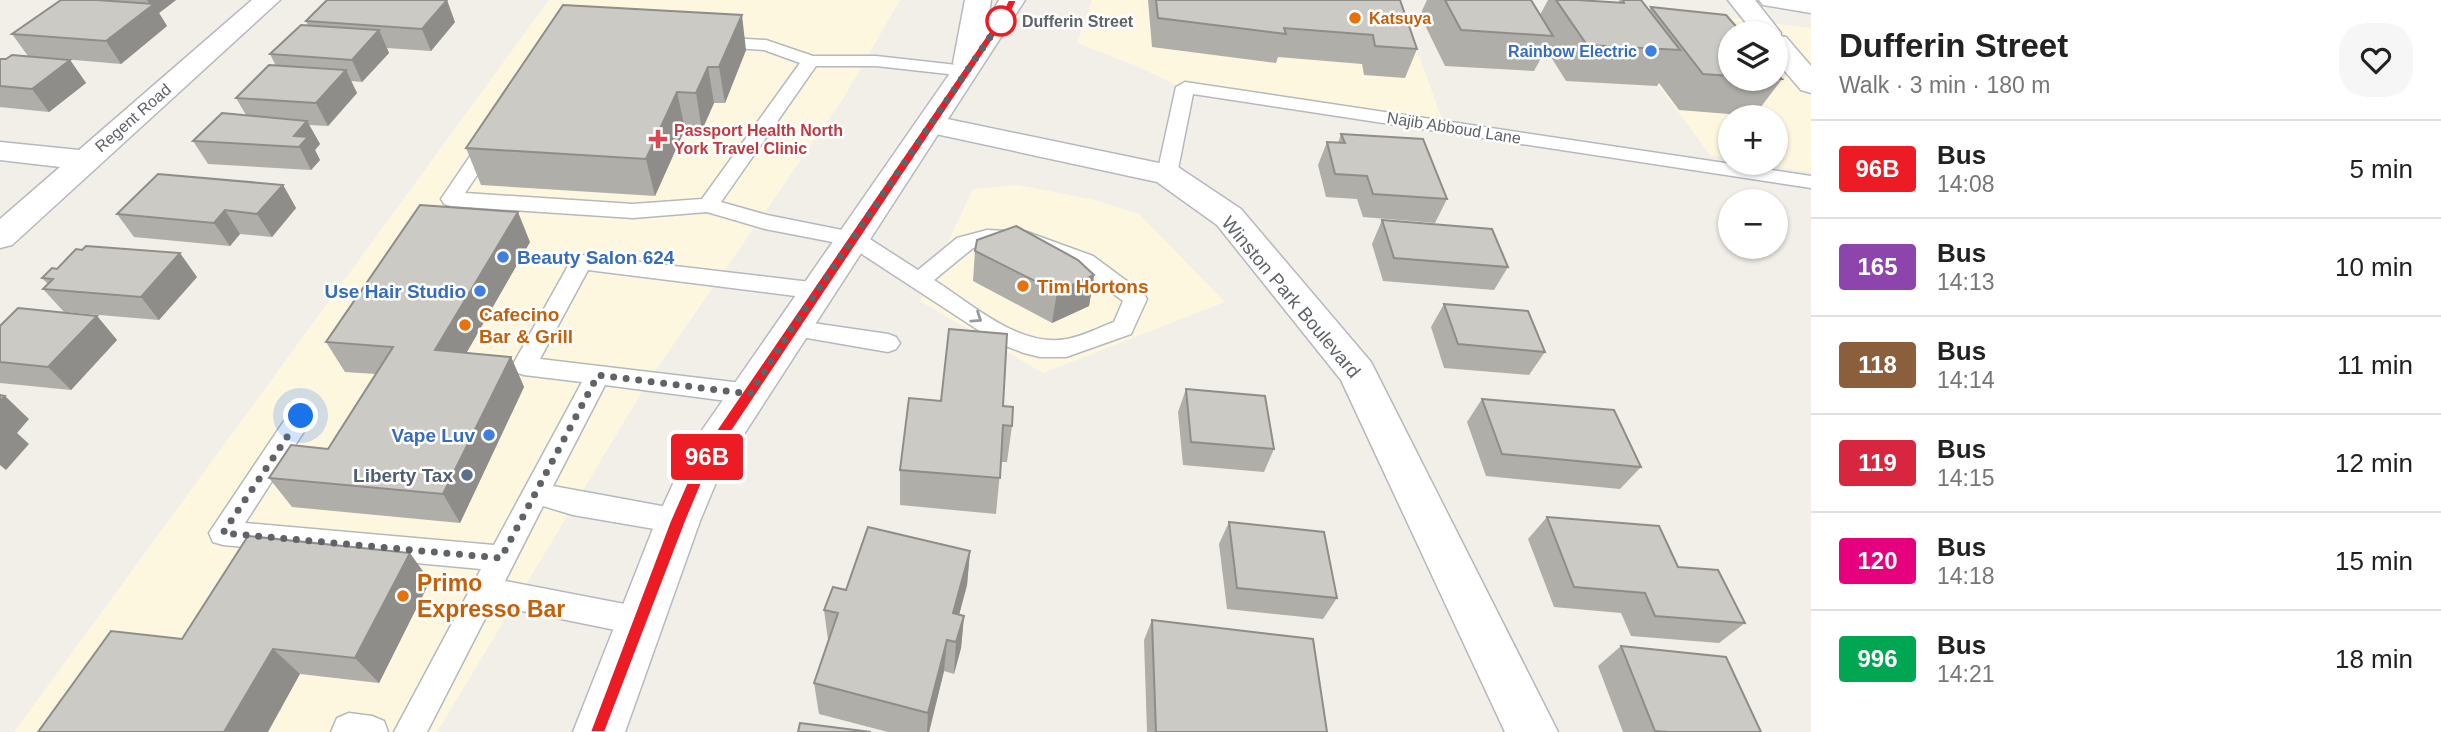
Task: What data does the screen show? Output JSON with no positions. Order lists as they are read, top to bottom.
{
  "streets": {
    "street": ["Regent Road", "Winston Park Boulevard"],
    "lane": ["Najib Abboud Lane"]
  },
  "crossings": [
    ["Najib Abboud Lane", "Winston Park Boulevard"]
  ],
  "places": {
    "other": [
      "Katsuya",
      "Dufferin Street",
      "Rainbow Electric",
      "Beauty Salon 624",
      "Tim Hortons",
      "Use Hair Studio",
      "Cafecino Bar & Grill",
      "Vape Luv",
      "Liberty Tax",
      "Primo Expresso Bar"
    ],
    "health": ["Passport Health North York Travel Clinic"]
  },
  "lines": ["bus line 96B"],
  "page": {
    "on_map": "96B",
    "heading": ["Dufferin Street", "Walk · 3 min · 180 m"],
    "map_buttons": ["+", "−"],
    "list": [
      {
        "mark": "96B",
        "name": "Bus",
        "note": "14:08",
        "value": "5 min"
      },
      {
        "mark": "165",
        "name": "Bus",
        "note": "14:13",
        "value": "10 min"
      },
      {
        "mark": "118",
        "name": "Bus",
        "note": "14:14",
        "value": "11 min"
      },
      {
        "mark": "119",
        "name": "Bus",
        "note": "14:15",
        "value": "12 min"
      },
      {
        "mark": "120",
        "name": "Bus",
        "note": "14:18",
        "value": "15 min"
      },
      {
        "mark": "996",
        "name": "Bus",
        "note": "14:21",
        "value": "18 min"
      }
    ]
  }
}
